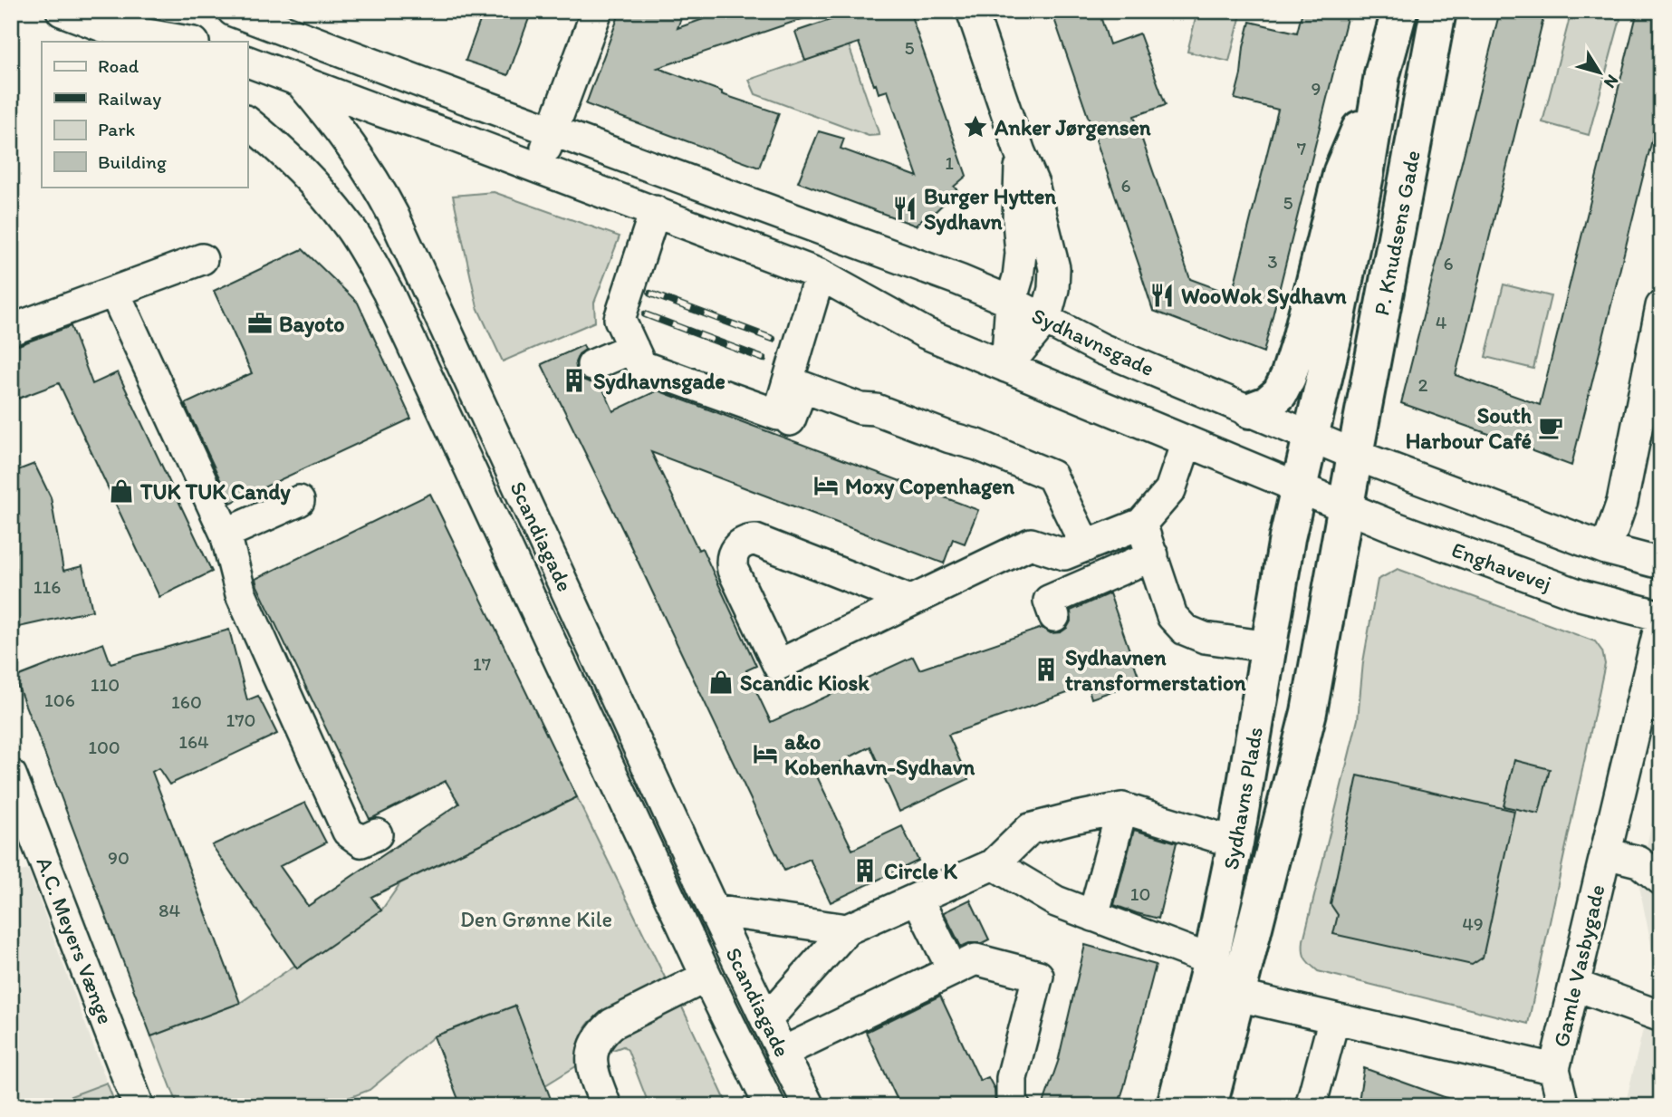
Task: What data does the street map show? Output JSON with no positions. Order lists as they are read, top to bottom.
{
  "streets": {
    "main road": ["P. Knudsens Gade", "Sydhavns Plads"],
    "street": [
      "Sydhavnsgade",
      "Scandiagade",
      "Enghavevej",
      "A.C. Meyers Vænge",
      "Gamle Vasbygade"
    ]
  },
  "crossings": [
    ["P. Knudsens Gade", "Sydhavnsgade"],
    ["P. Knudsens Gade", "Enghavevej"],
    ["P. Knudsens Gade", "Sydhavns Plads"],
    ["Enghavevej", "Sydhavns Plads"],
    ["Enghavevej", "Gamle Vasbygade"],
    ["Sydhavns Plads", "Gamle Vasbygade"]
  ],
  "parks": ["Den Grønne Kile"],
  "places": {
    "place": ["Anker Jørgensen"],
    "restaurant": ["Burger Hytten Sydhavn", "WooWok Sydhavn"],
    "office": ["Bayoto"],
    "building": ["Sydhavnsgade", "Sydhavnen transformerstation", "Circle K"],
    "cafe": ["South Harbour Café"],
    "hotel": ["Moxy Copenhagen", "a&o Kobenhavn-Sydhavn"],
    "shop": ["TUK TUK Candy", "Scandic Kiosk"]
  },
  "house_numbers": [
    "5",
    "9",
    "7",
    "1",
    "6",
    "5",
    "3",
    "6",
    "4",
    "2",
    "116",
    "17",
    "110",
    "106",
    "160",
    "170",
    "164",
    "100",
    "90",
    "10",
    "84",
    "49"
  ],
  "legend": [
    "Road",
    "Railway",
    "Park",
    "Building"
  ],
  "north": "bottom right"
}
